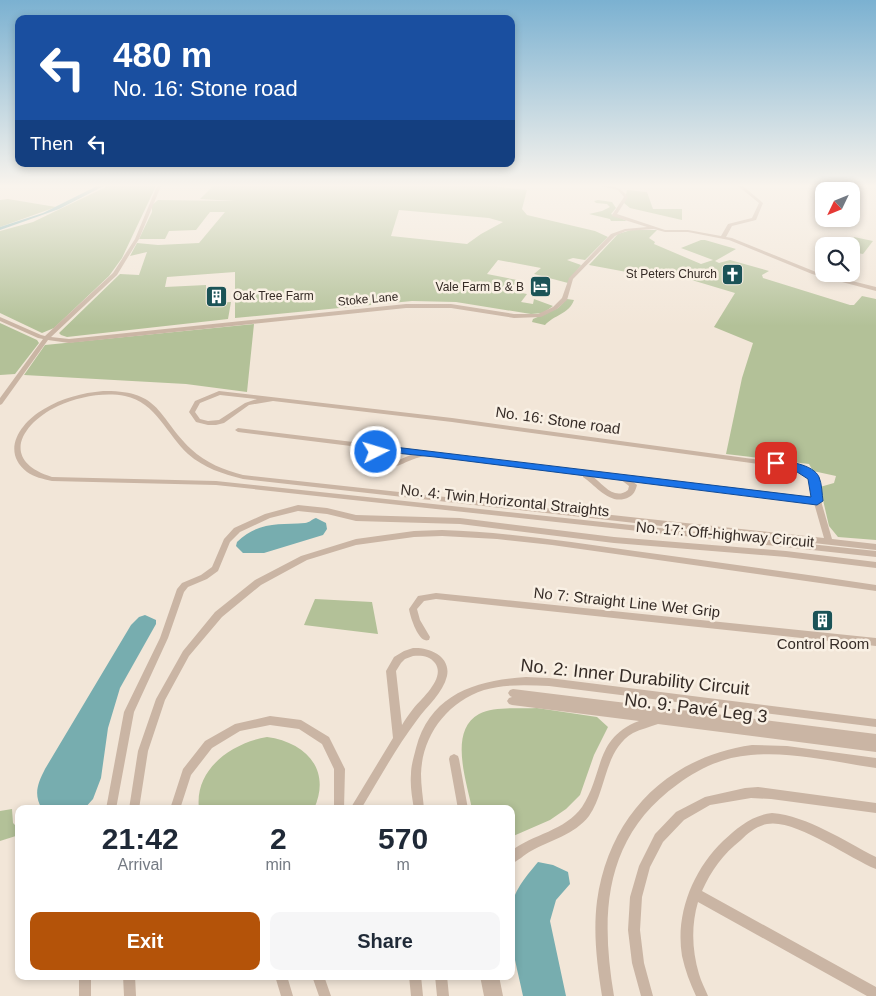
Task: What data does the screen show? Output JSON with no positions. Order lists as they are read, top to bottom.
{
  "streets": {
    "street": [
      "Stoke Lane",
      "No. 16: Stone road",
      "No. 4: Twin Horizontal Straights",
      "No. 17: Off-highway Circuit",
      "No 7: Straight Line Wet Grip",
      "No. 2: Inner Durability Circuit",
      "No. 9: Pavé Leg 3"
    ]
  },
  "places": {
    "church": ["St Peters Church"],
    "hotel": ["Vale Farm B & B"],
    "building": ["Oak Tree Farm", "Control Room"]
  },
  "north": "bottom left",
  "page": {
    "turn": ["480 m", "No. 16: Stone road"],
    "then": "Then",
    "eta": [
      "21:42",
      "Arrival",
      "2",
      "min",
      "570",
      "m"
    ],
    "buttons": ["Exit", "Share"]
  }
}
